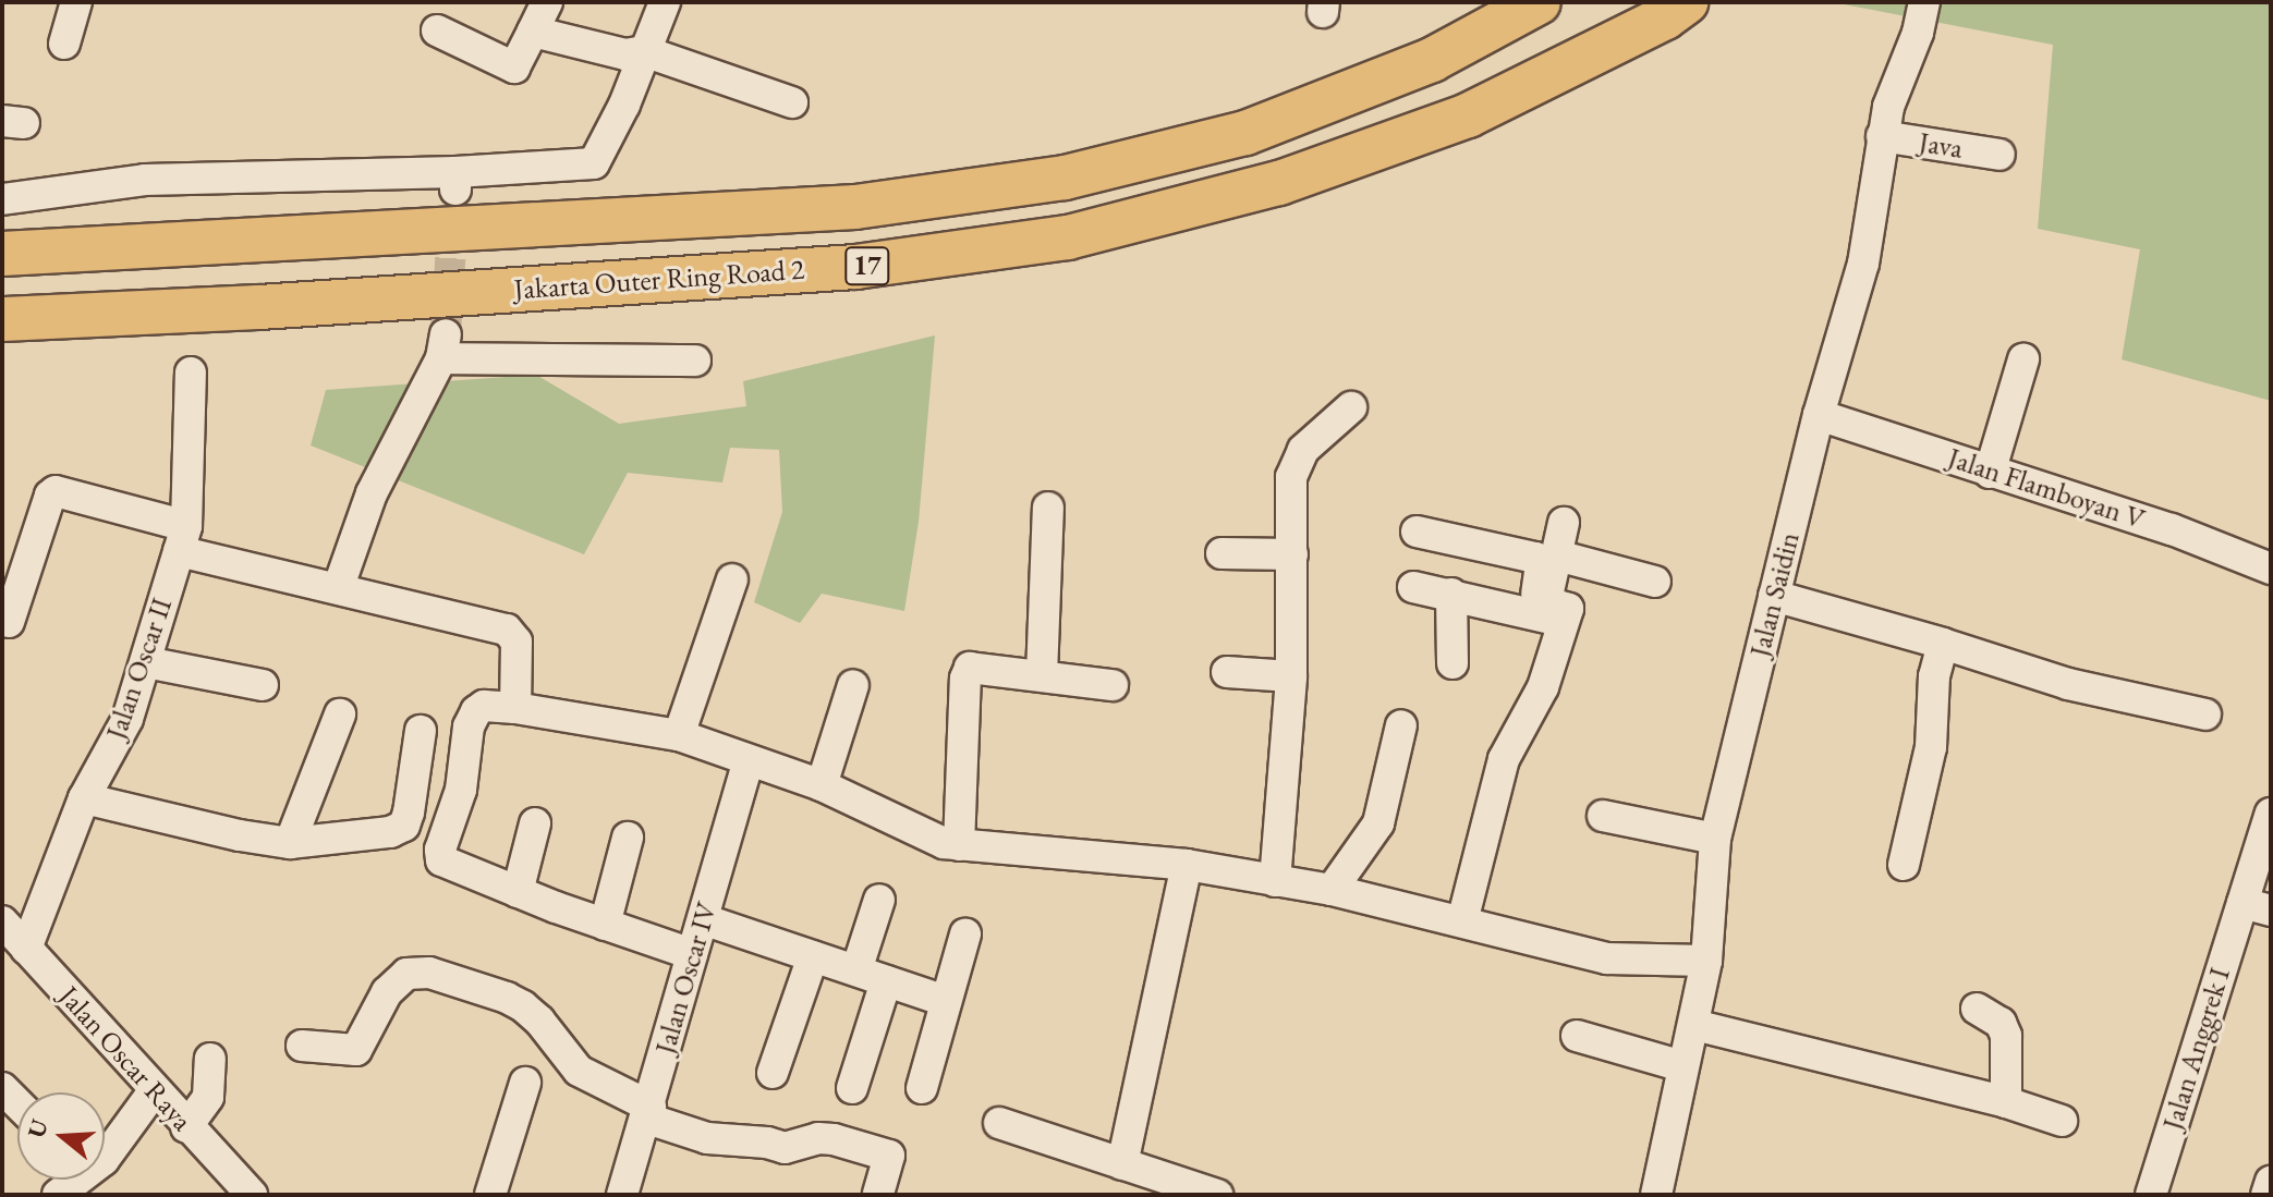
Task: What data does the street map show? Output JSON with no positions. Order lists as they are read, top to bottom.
{
  "streets": {
    "highway": ["17", "Jakarta Outer Ring Road 2"],
    "street": [
      "Java",
      "Jalan Flamboyan V",
      "Jalan Saidin",
      "Jalan Oscar II",
      "Jalan Oscar IV",
      "Jalan Anggrek I",
      "Jalan Oscar Raya"
    ]
  },
  "crossings": [
    ["Java", "Jalan Saidin"],
    ["Jalan Flamboyan V", "Jalan Saidin"],
    ["Jalan Oscar II", "Jalan Oscar Raya"]
  ],
  "north": "left"
}
